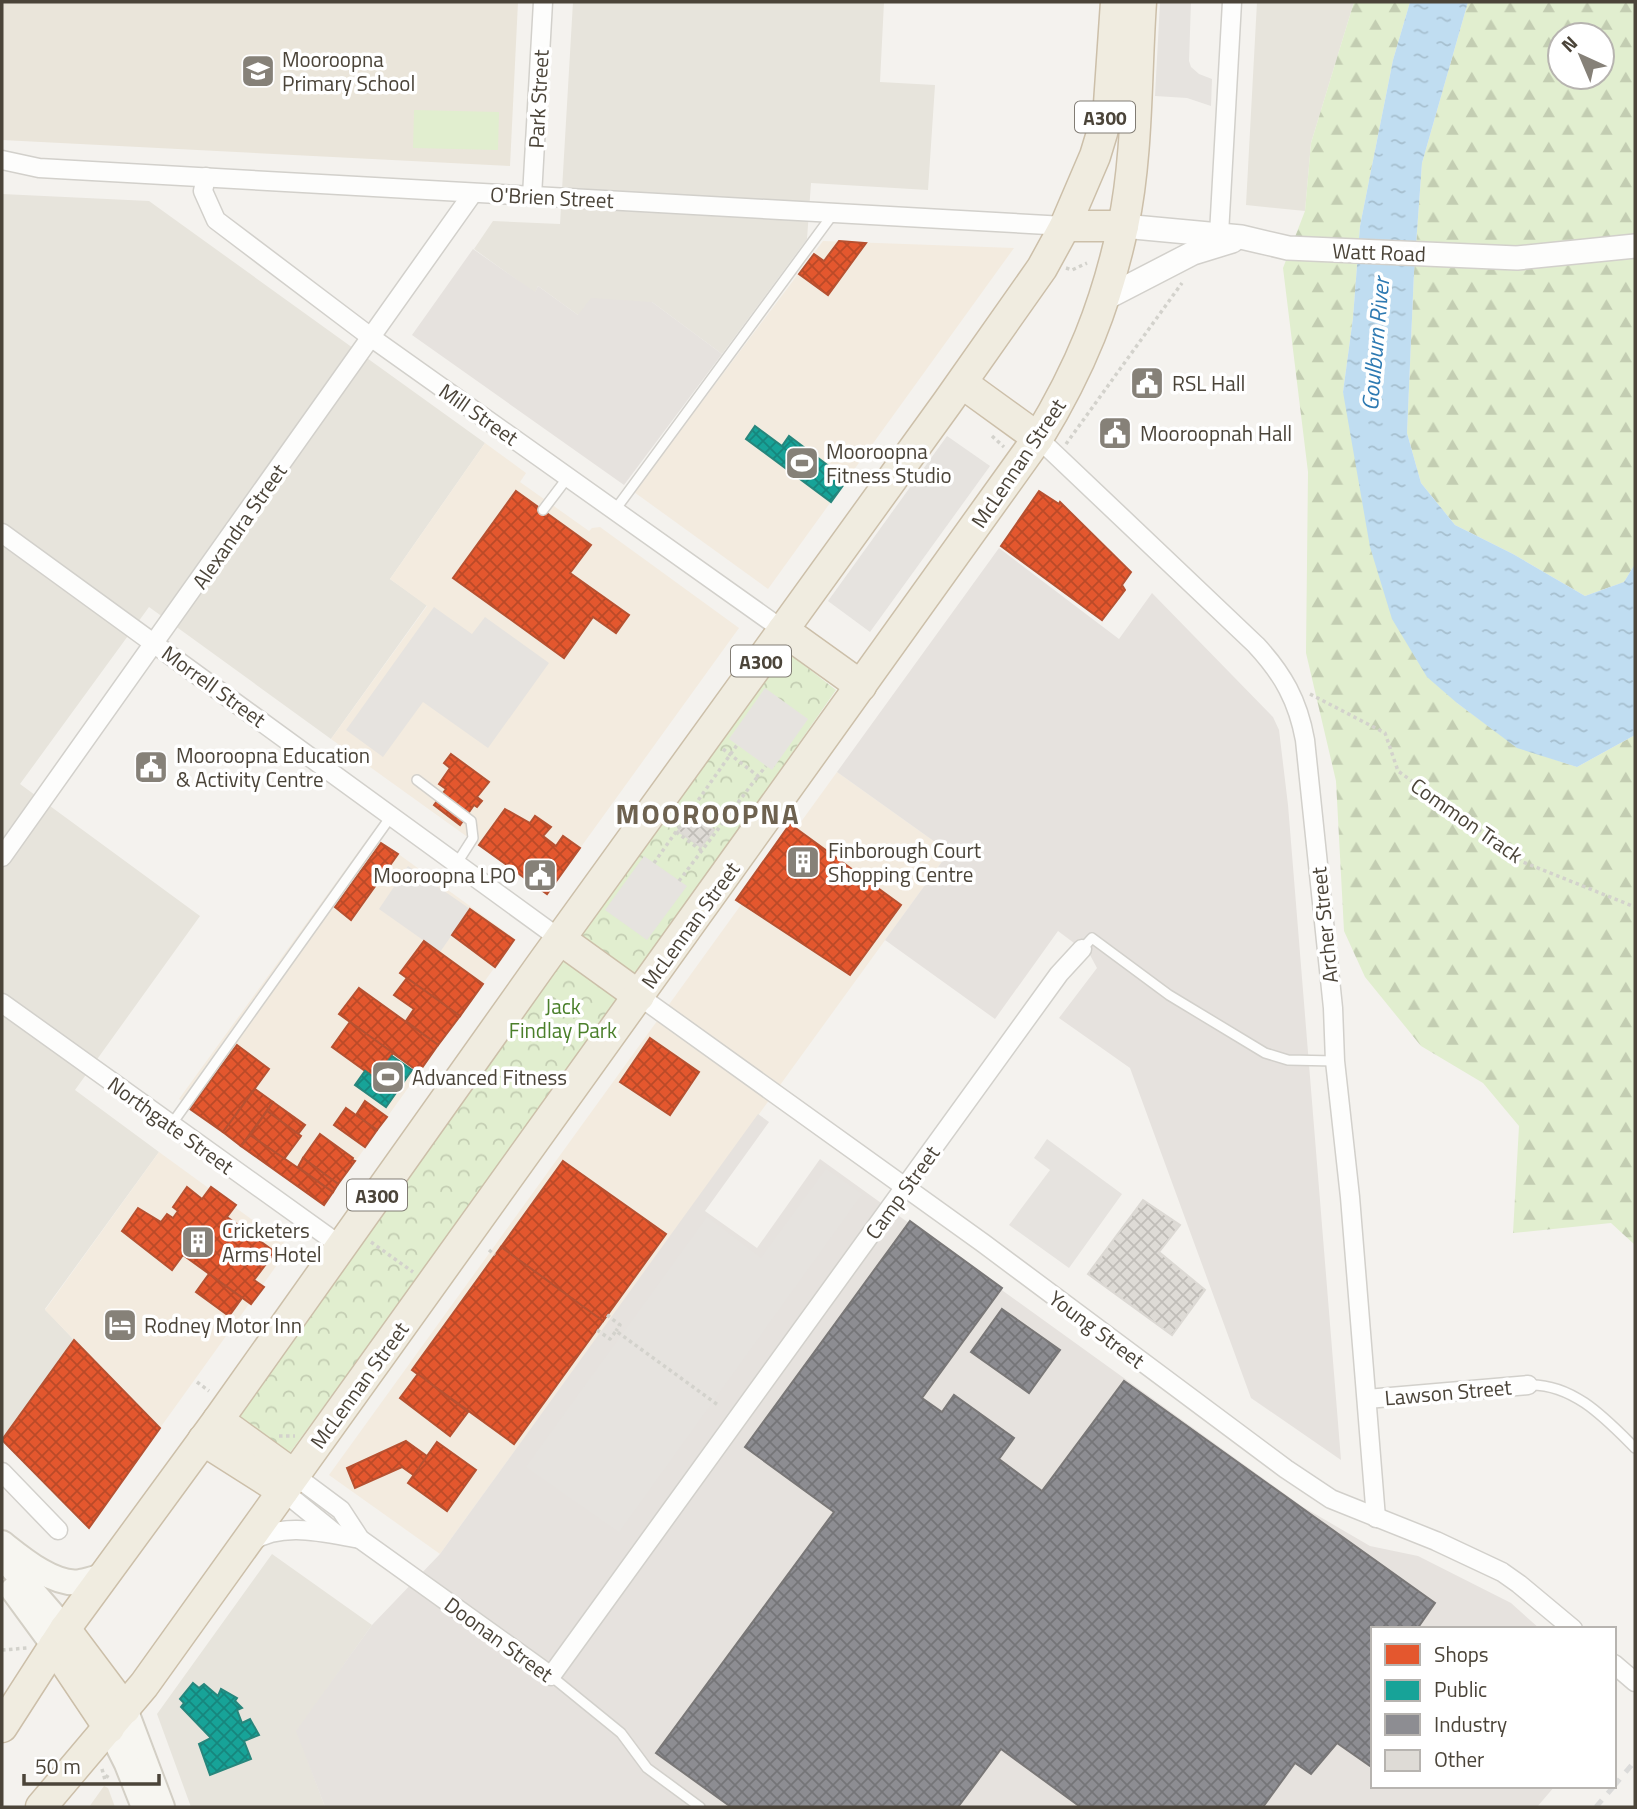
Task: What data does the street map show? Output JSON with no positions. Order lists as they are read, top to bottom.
{
  "streets": {
    "highway": ["A300", "McLennan Street"],
    "street": [
      "Park Street",
      "O'Brien Street",
      "Watt Road",
      "Mill Street",
      "Alexandra Street",
      "Morrell Street",
      "Archer Street",
      "Northgate Street",
      "Camp Street",
      "Young Street",
      "Lawson Street",
      "Doonan Street"
    ],
    "path": ["Common Track"]
  },
  "crossings": [
    ["Park Street", "O'Brien Street"],
    ["A300", "O'Brien Street"],
    ["A300", "Mill Street"],
    ["A300", "Morrell Street"],
    ["A300", "Northgate Street"],
    ["O'Brien Street", "Mill Street"],
    ["O'Brien Street", "Alexandra Street"],
    ["Watt Road", "McLennan Street"],
    ["Mill Street", "Alexandra Street"],
    ["McLennan Street", "Archer Street"],
    ["McLennan Street", "Young Street"],
    ["McLennan Street", "Doonan Street"],
    ["Alexandra Street", "Morrell Street"],
    ["Common Track", "Archer Street"],
    ["Archer Street", "Camp Street"],
    ["Archer Street", "Young Street"],
    ["Archer Street", "Lawson Street"],
    ["Camp Street", "Young Street"],
    ["Camp Street", "Doonan Street"]
  ],
  "districts": ["MOOROOPNA"],
  "water": ["Goulburn River"],
  "parks": ["Jack Findlay Park"],
  "places": {
    "school or university": ["Mooroopna Primary School"],
    "public building": [
      "RSL Hall",
      "Mooroopnah Hall",
      "Mooroopna Education & Activity Centre",
      "Mooroopna LPO"
    ],
    "sports": ["Mooroopna Fitness Studio", "Advanced Fitness"],
    "building": ["Finborough Court Shopping Centre", "Cricketers Arms Hotel"],
    "hotel": ["Rodney Motor Inn"]
  },
  "legend": [
    "Shops",
    "Public",
    "Industry",
    "Other"
  ],
  "scale_bar": "50 m",
  "north": "top left"
}
